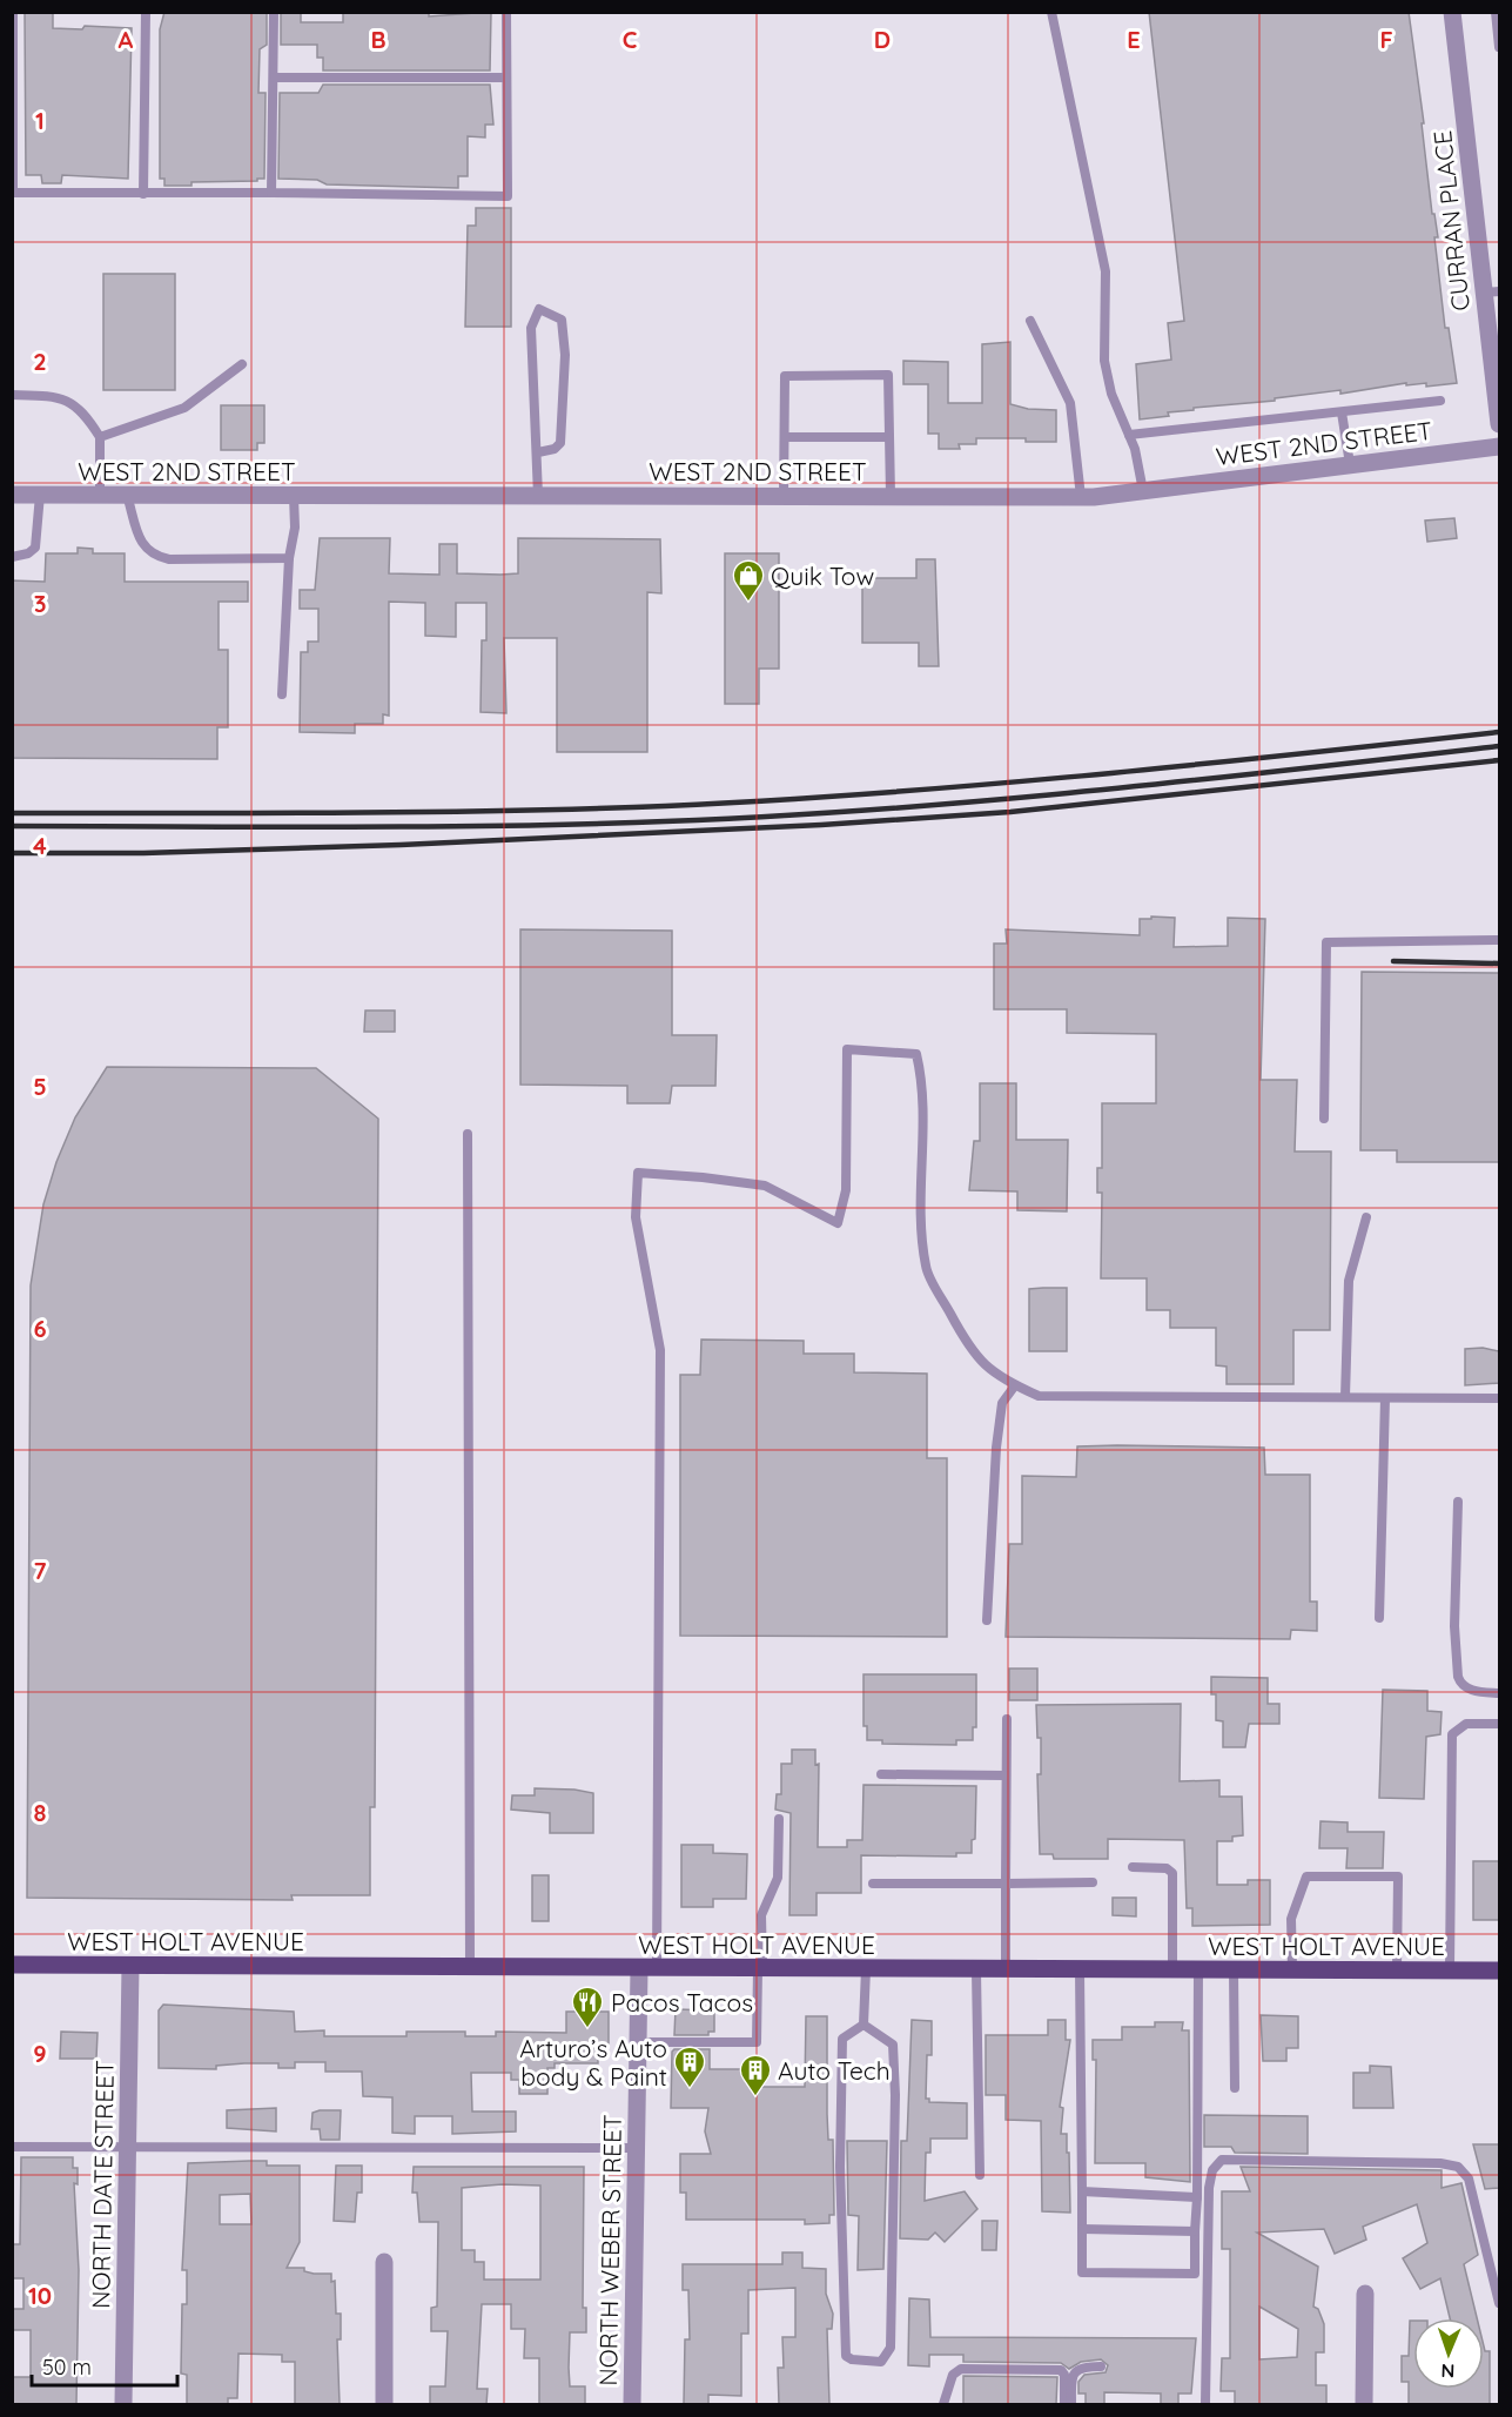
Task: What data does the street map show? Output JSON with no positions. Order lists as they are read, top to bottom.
{
  "streets": {
    "main road": ["WEST HOLT AVENUE"],
    "street": [
      "CURRAN PLACE",
      "WEST 2ND STREET",
      "NORTH DATE STREET",
      "NORTH WEBER STREET"
    ]
  },
  "crossings": [
    ["WEST HOLT AVENUE", "NORTH DATE STREET"],
    ["WEST HOLT AVENUE", "NORTH WEBER STREET"]
  ],
  "places": {
    "shop": ["Quik Tow"],
    "restaurant": ["Pacos Tacos"],
    "building": ["Arturo’s Auto body & Paint", "Auto Tech"]
  },
  "scale_bar": "50 m",
  "north": "bottom",
  "grid": {
    "columns": [
      "A",
      "B",
      "C",
      "D",
      "E",
      "F"
    ],
    "rows": [
      "1",
      "2",
      "3",
      "4",
      "5",
      "6",
      "7",
      "8",
      "9",
      "10"
    ]
  }
}
